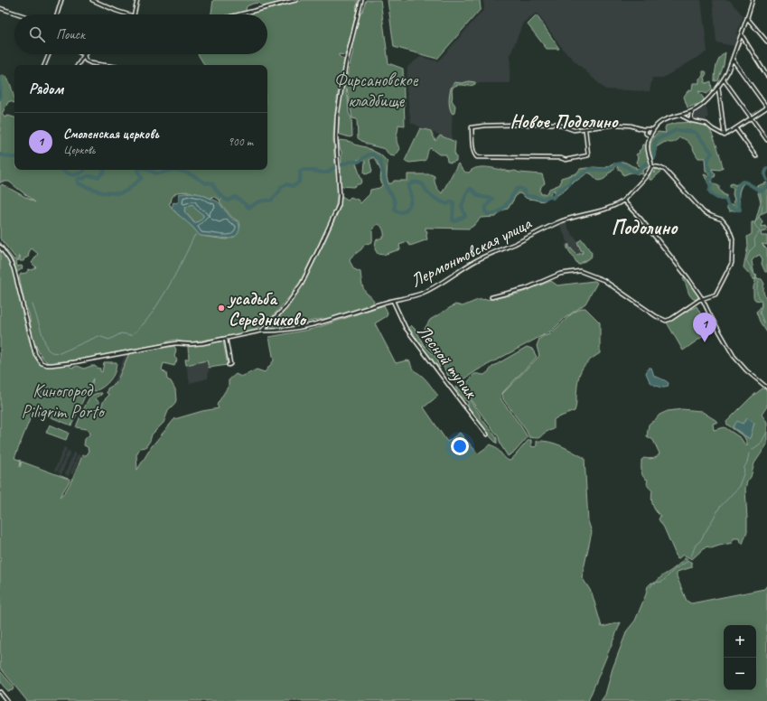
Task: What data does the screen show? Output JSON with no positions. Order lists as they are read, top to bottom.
{
  "streets": {
    "street": ["Лермонтовская улица", "Лесной тупик"]
  },
  "crossings": [
    ["Лермонтовская улица", "Лесной тупик"]
  ],
  "districts": ["Новое Подолино", "Подолино"],
  "parks": ["Фирсановское кладбище", "Киногород Piligrim Porto"],
  "places": ["усадьба Середниково"],
  "page": {
    "search": "Поиск",
    "heading": "Рядом",
    "list": [
      {
        "mark": "1",
        "name": "Смоленская церковь",
        "note": "Церковь",
        "value": "900 m"
      }
    ],
    "pins": "1",
    "map_buttons": ["+", "−"]
  }
}
